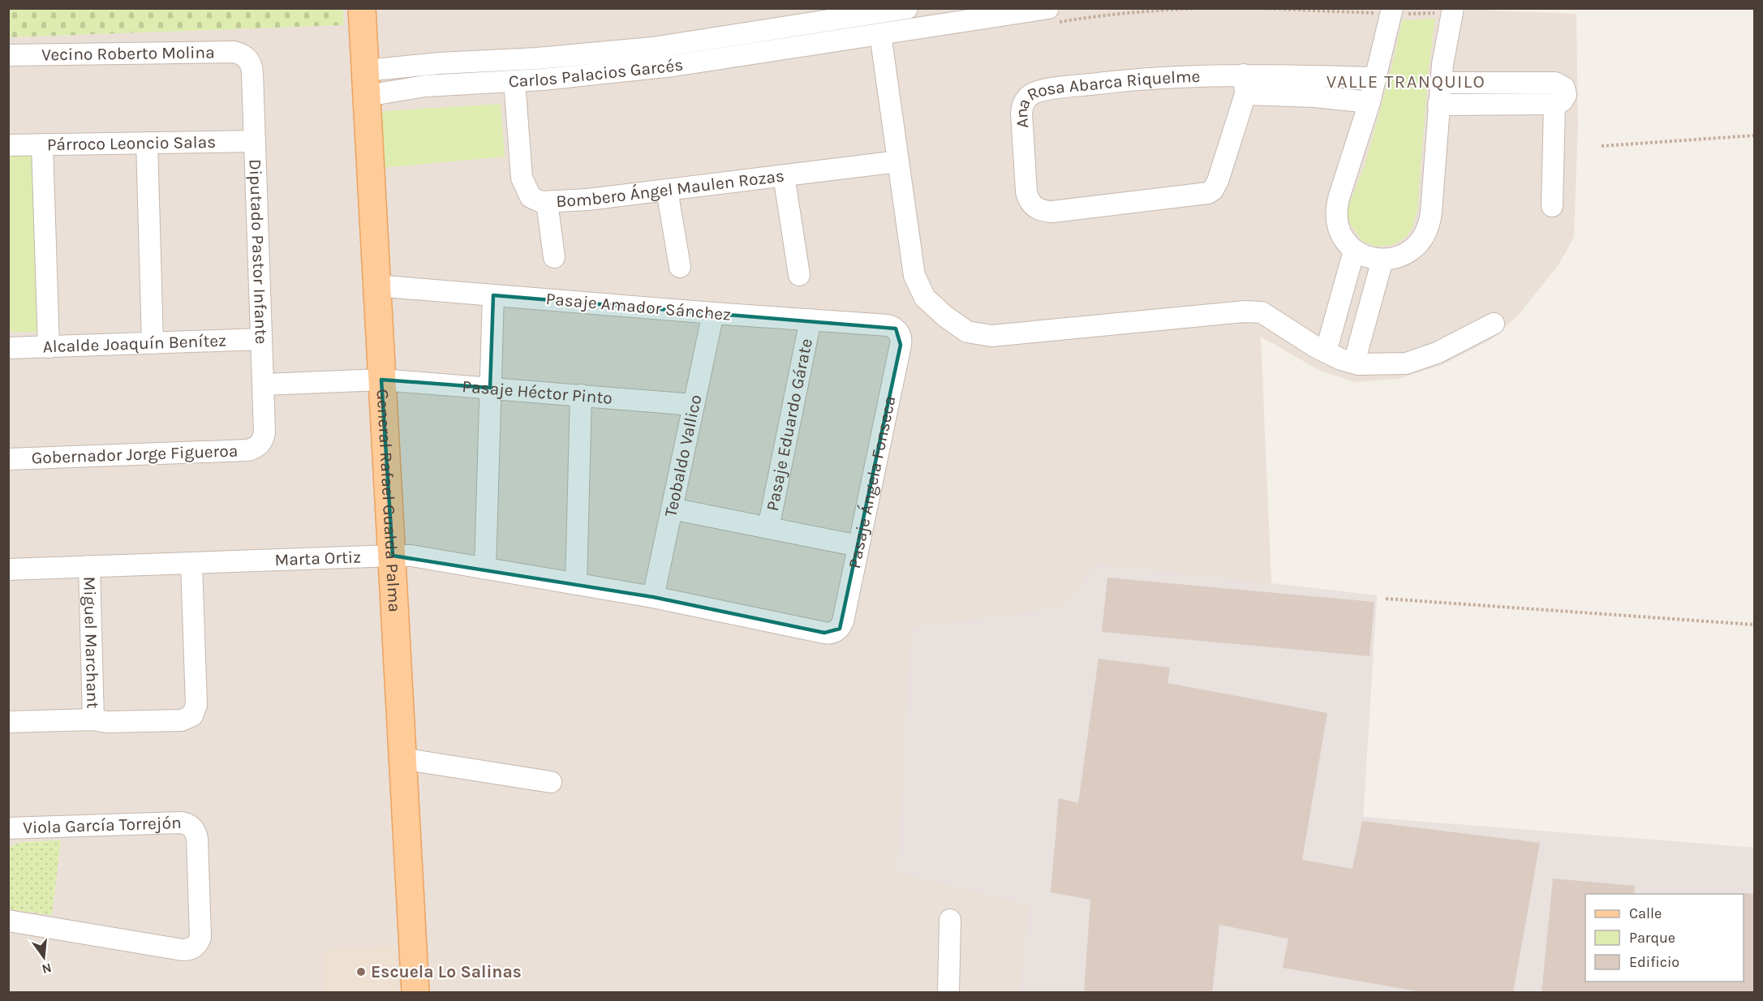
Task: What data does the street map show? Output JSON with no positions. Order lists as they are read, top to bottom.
{
  "streets": {
    "main road": ["General Rafael Gualda Palma"],
    "street": [
      "Vecino Roberto Molina",
      "Carlos Palacios Garcés",
      "Ana Rosa Abarca Riquelme",
      "Párroco Leoncio Salas",
      "Bombero Ángel Maulen Rozas",
      "Diputado Pastor Infante",
      "Pasaje Amador Sánchez",
      "Alcalde Joaquín Benítez",
      "Pasaje Héctor Pinto",
      "Pasaje Eduardo Gárate",
      "Gobernador Jorge Figueroa",
      "Teobaldo Vallico",
      "Pasaje Ángela Fonseca",
      "Marta Ortiz",
      "Miguel Marchant",
      "Viola García Torrejón"
    ]
  },
  "crossings": [
    ["Vecino Roberto Molina", "Diputado Pastor Infante"],
    ["Carlos Palacios Garcés", "Bombero Ángel Maulen Rozas"],
    ["Carlos Palacios Garcés", "General Rafael Gualda Palma"],
    ["Párroco Leoncio Salas", "Diputado Pastor Infante"],
    ["Diputado Pastor Infante", "Alcalde Joaquín Benítez"],
    ["Diputado Pastor Infante", "Pasaje Héctor Pinto"],
    ["Diputado Pastor Infante", "Gobernador Jorge Figueroa"],
    ["Pasaje Amador Sánchez", "Pasaje Eduardo Gárate"],
    ["Pasaje Amador Sánchez", "Teobaldo Vallico"],
    ["Pasaje Amador Sánchez", "Pasaje Ángela Fonseca"],
    ["Pasaje Amador Sánchez", "General Rafael Gualda Palma"],
    ["Pasaje Héctor Pinto", "Teobaldo Vallico"],
    ["Pasaje Héctor Pinto", "General Rafael Gualda Palma"],
    ["Teobaldo Vallico", "Marta Ortiz"],
    ["Pasaje Ángela Fonseca", "Marta Ortiz"],
    ["General Rafael Gualda Palma", "Marta Ortiz"],
    ["Marta Ortiz", "Miguel Marchant"]
  ],
  "districts": ["VALLE TRANQUILO"],
  "places": ["Escuela Lo Salinas"],
  "legend": ["Calle", "Parque", "Edificio"],
  "north": "bottom"
}
